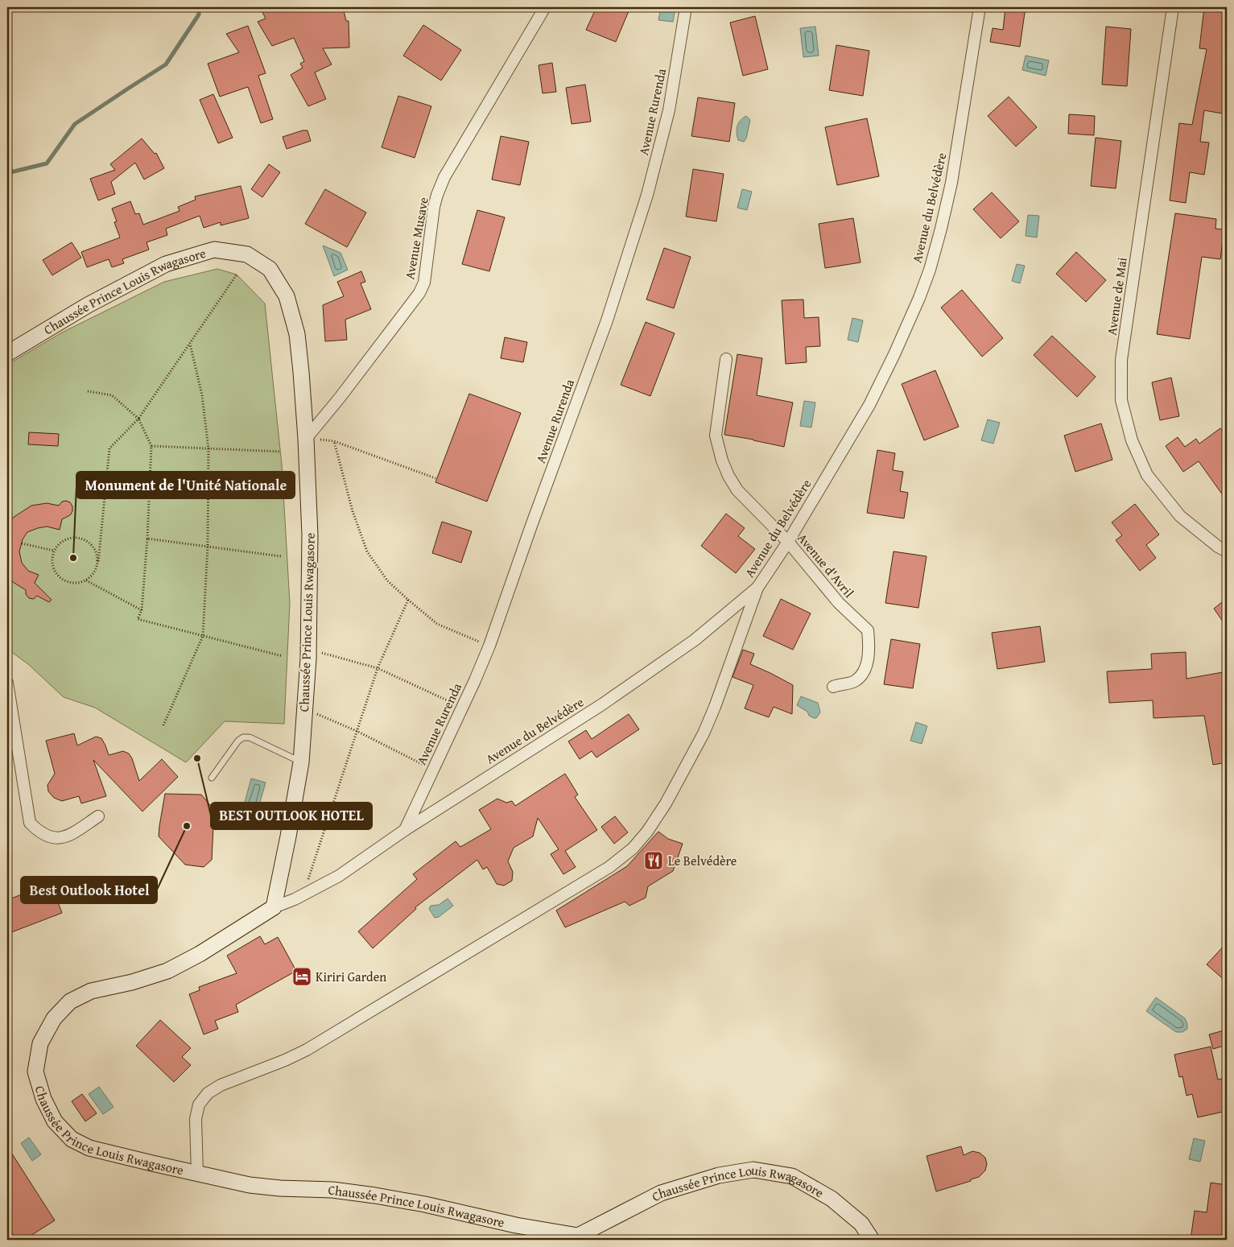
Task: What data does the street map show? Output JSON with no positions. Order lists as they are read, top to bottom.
{
  "streets": {
    "street": [
      "Avenue Rurenda",
      "Avenue du Belvédère",
      "Avenue Musave",
      "Chaussée Prince Louis Rwagasore",
      "Avenue de Mai",
      "Avenue d'Avril"
    ]
  },
  "crossings": [
    ["Avenue Rurenda", "Avenue du Belvédère"],
    ["Avenue du Belvédère", "Chaussée Prince Louis Rwagasore"],
    ["Avenue du Belvédère", "Avenue d'Avril"],
    ["Avenue Musave", "Chaussée Prince Louis Rwagasore"]
  ],
  "places": {
    "other": ["Monument de l'Unité Nationale", "BEST OUTLOOK HOTEL", "Best Outlook Hotel"],
    "restaurant": ["Le Belvédère"],
    "hotel": ["Kiriri Garden"]
  }
}
